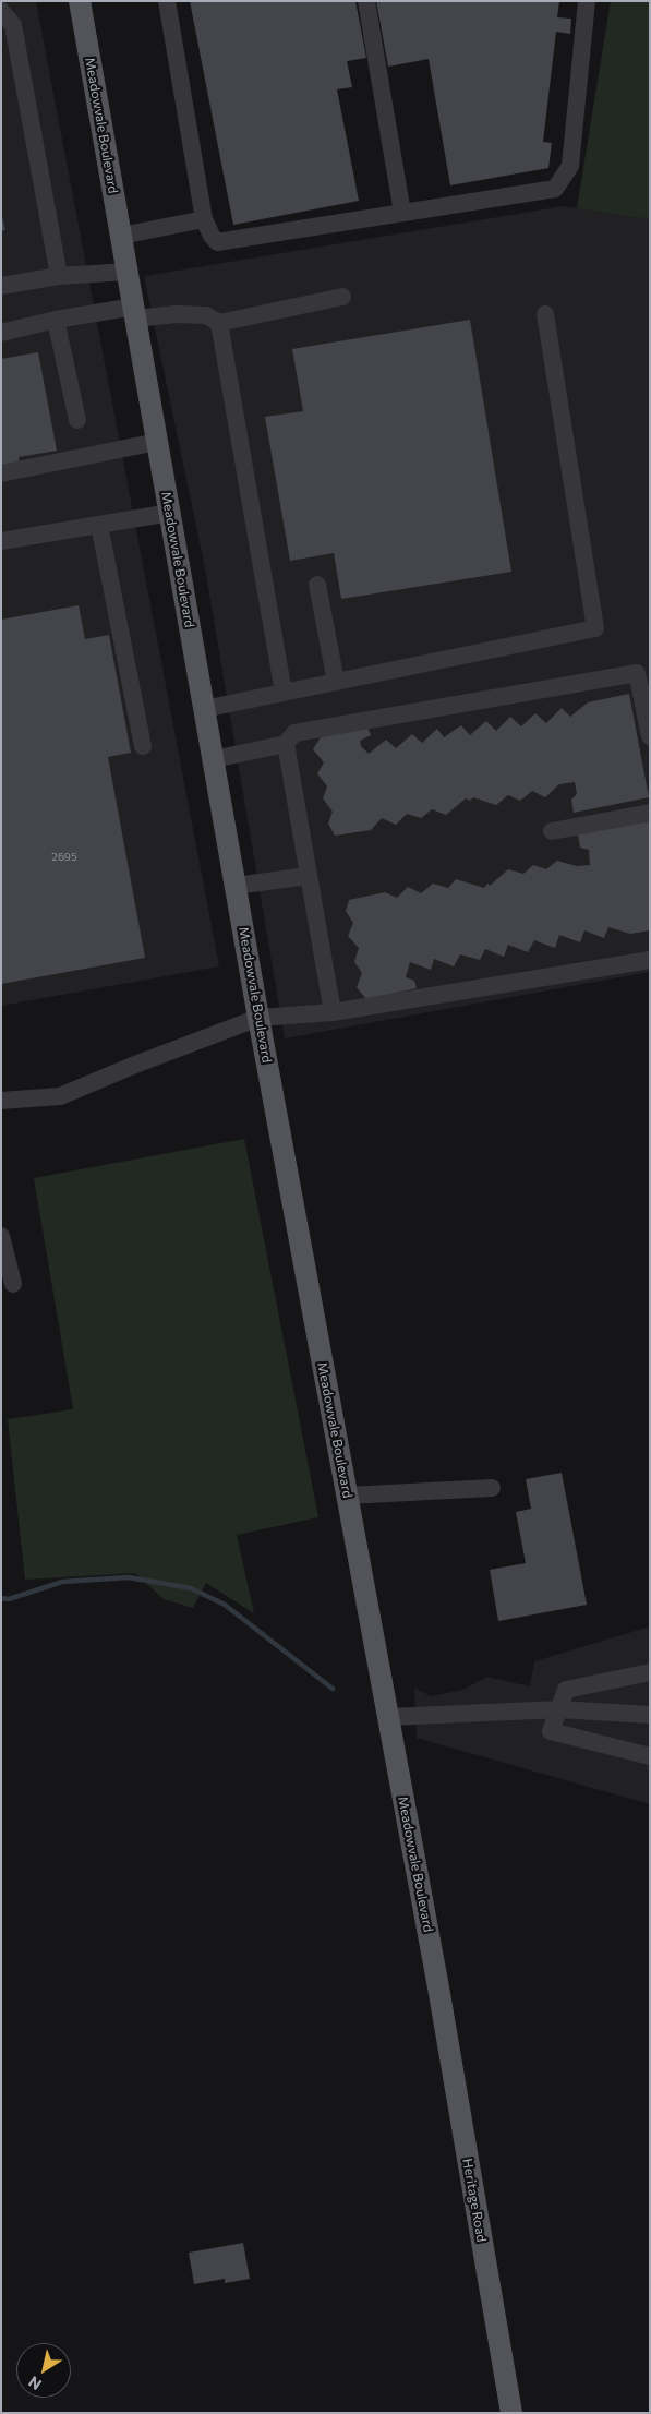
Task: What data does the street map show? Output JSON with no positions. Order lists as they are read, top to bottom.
{
  "streets": {
    "main road": ["Meadowvale Boulevard", "Heritage Road"]
  },
  "crossings": [
    ["Meadowvale Boulevard", "Heritage Road"]
  ],
  "house_numbers": ["2695"],
  "north": "bottom left"
}
